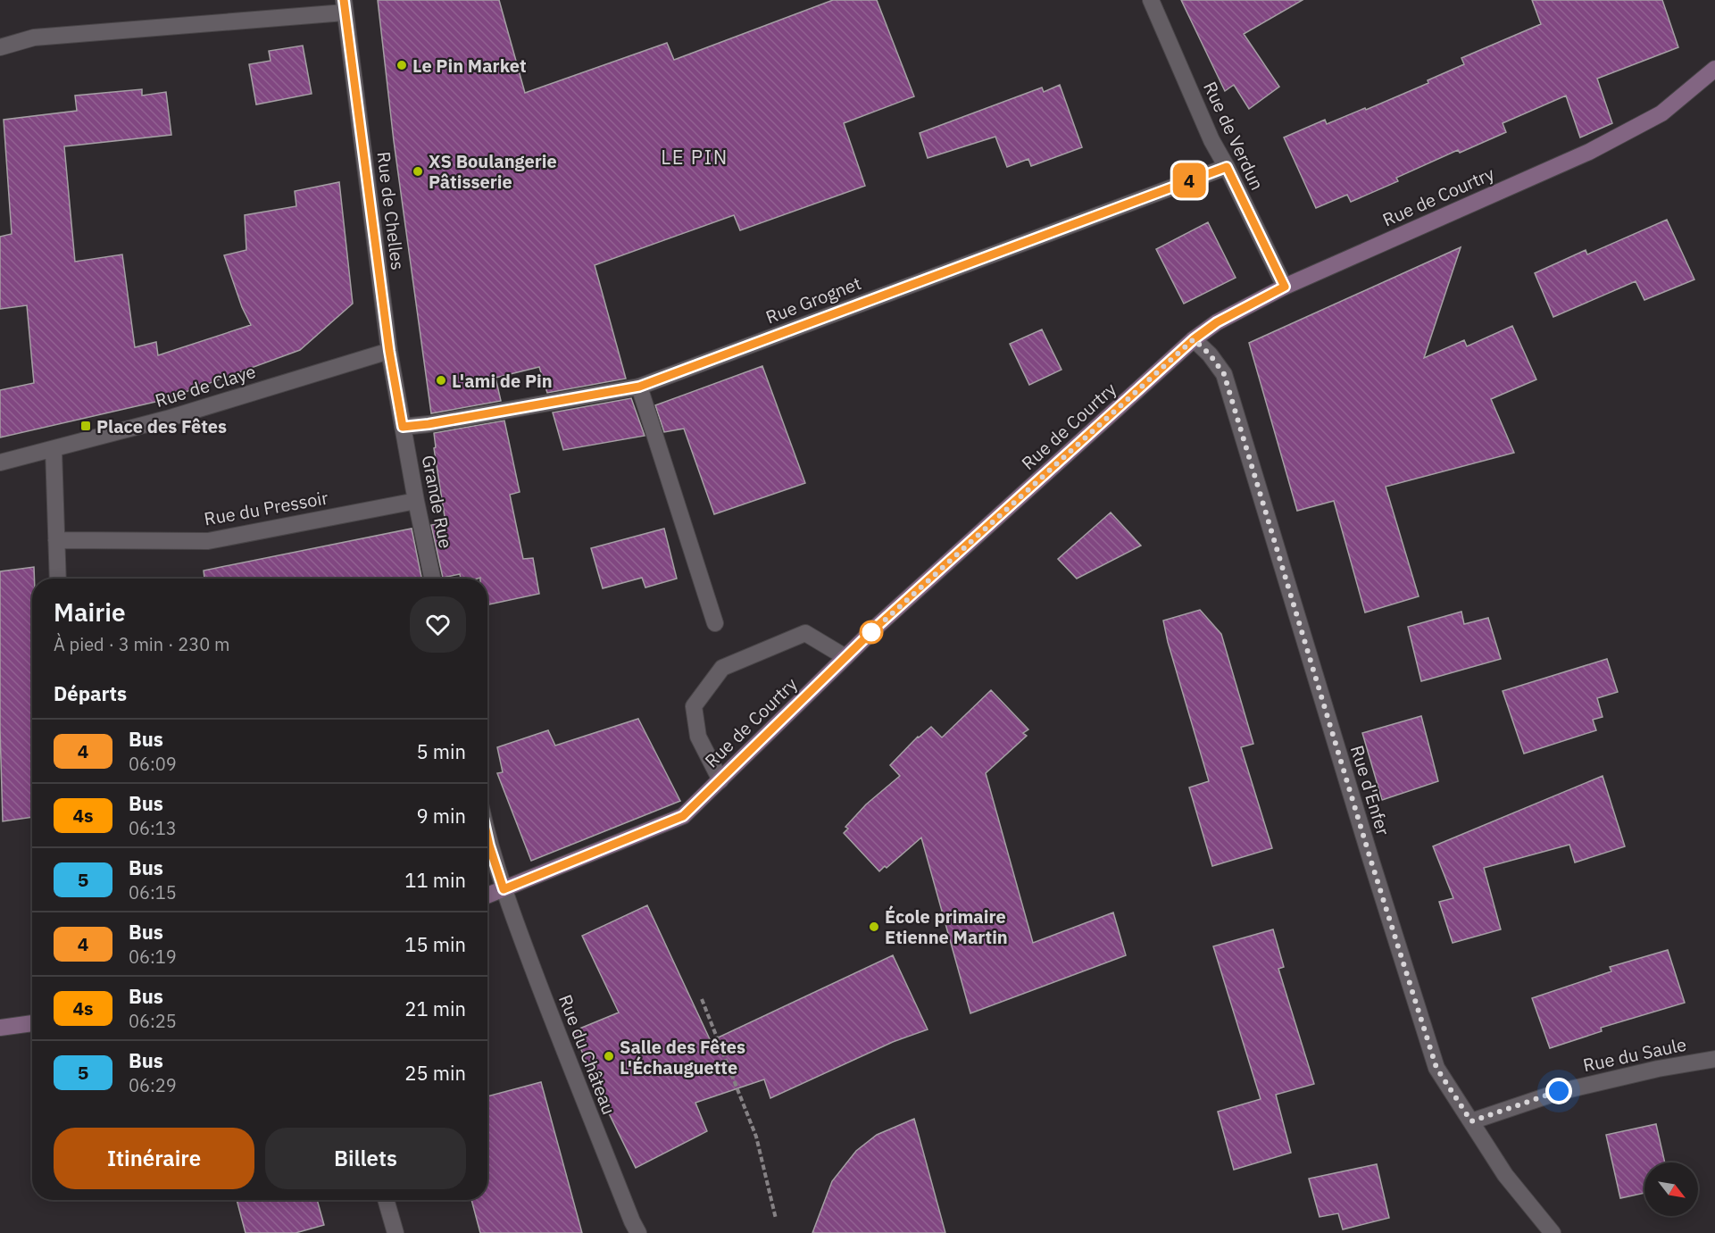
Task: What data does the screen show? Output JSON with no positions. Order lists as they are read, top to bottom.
{
  "streets": {
    "street": [
      "Rue de Verdun",
      "Rue de Courtry",
      "Rue de Chelles",
      "Rue Grognet",
      "Rue de Claye",
      "Grande Rue",
      "Rue du Pressoir",
      "Rue d'Enfer",
      "Rue du Château",
      "Rue du Saule"
    ]
  },
  "crossings": [
    ["Rue de Verdun", "Rue de Courtry"],
    ["Rue de Verdun", "Rue Grognet"],
    ["Rue de Courtry", "Rue d'Enfer"],
    ["Rue de Courtry", "Rue du Château"],
    ["Rue de Chelles", "Rue Grognet"],
    ["Rue de Chelles", "Rue de Claye"],
    ["Rue de Chelles", "Grande Rue"],
    ["Rue Grognet", "Grande Rue"],
    ["Grande Rue", "Rue du Pressoir"],
    ["Rue d'Enfer", "Rue du Saule"]
  ],
  "districts": ["LE PIN"],
  "places": {
    "other": [
      "Le Pin Market",
      "XS Boulangerie Pâtisserie",
      "L'ami de Pin",
      "École primaire Etienne Martin",
      "Salle des Fêtes L'Échauguette"
    ],
    "transit": ["Place des Fêtes"]
  },
  "lines": ["bus line 4"],
  "north": "bottom right",
  "page": {
    "on_map": "4",
    "heading": [
      ["Mairie", "À pied · 3 min · 230 m"],
      "Départs"
    ],
    "list": [
      {
        "mark": "4",
        "name": "Bus",
        "note": "06:09",
        "value": "5 min"
      },
      {
        "mark": "4s",
        "name": "Bus",
        "note": "06:13",
        "value": "9 min"
      },
      {
        "mark": "5",
        "name": "Bus",
        "note": "06:15",
        "value": "11 min"
      },
      {
        "mark": "4",
        "name": "Bus",
        "note": "06:19",
        "value": "15 min"
      },
      {
        "mark": "4s",
        "name": "Bus",
        "note": "06:25",
        "value": "21 min"
      },
      {
        "mark": "5",
        "name": "Bus",
        "note": "06:29",
        "value": "25 min"
      }
    ],
    "buttons": ["Itinéraire", "Billets"]
  }
}
